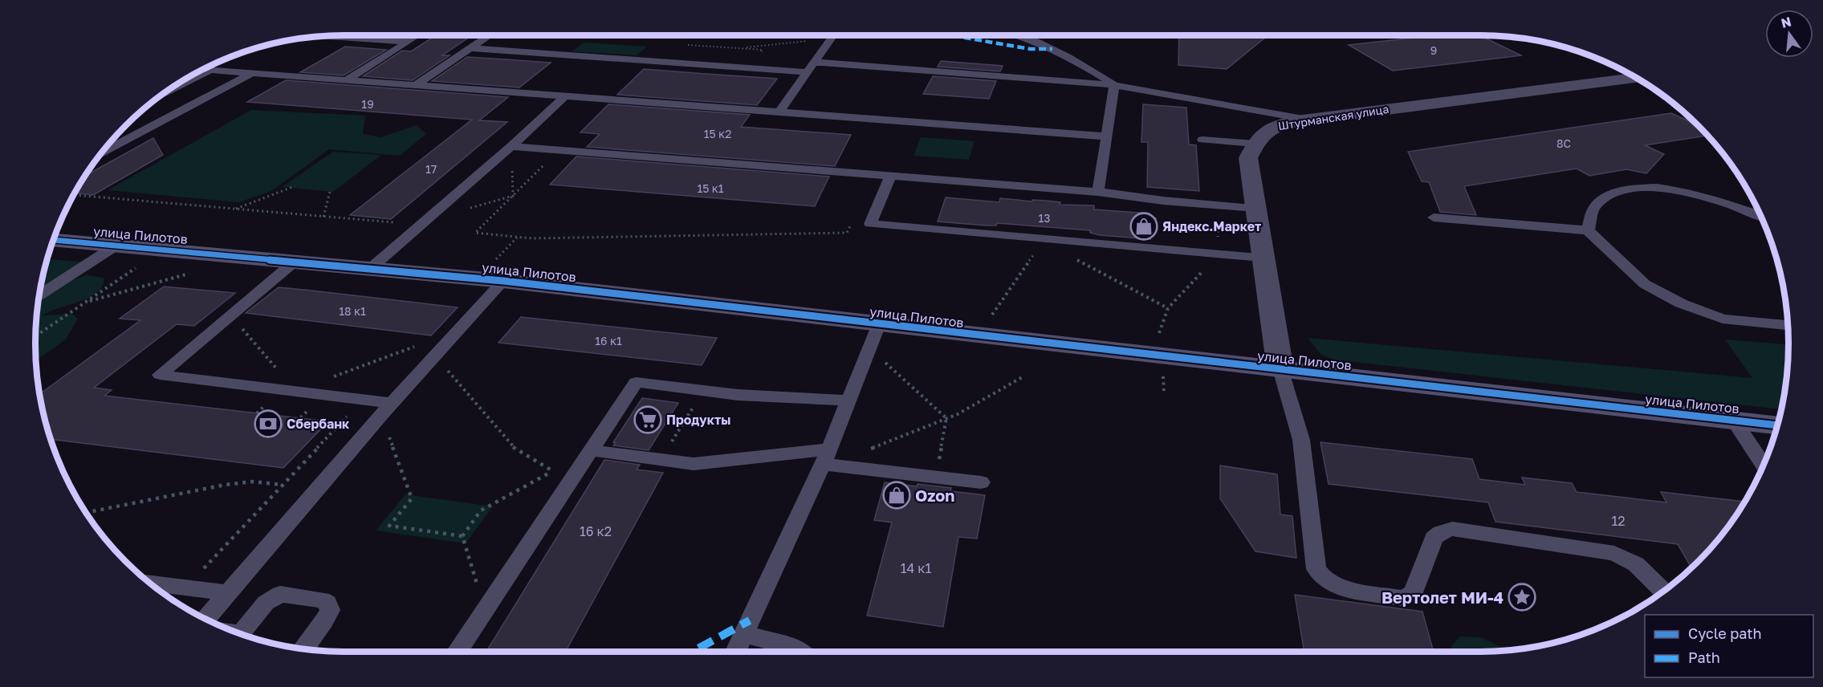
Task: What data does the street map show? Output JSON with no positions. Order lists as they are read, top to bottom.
{
  "streets": {
    "street": ["Штурманская улица", "улица Пилотов"]
  },
  "places": {
    "shop": ["Яндекс.Маркет", "Ozon"],
    "supermarket": ["Продукты"],
    "bank": ["Сбербанк"],
    "place": ["Вертолет МИ-4"]
  },
  "house_numbers": [
    "9",
    "19",
    "15 к2",
    "8С",
    "17",
    "15 к1",
    "13",
    "18 к1",
    "16 к1",
    "12",
    "16 к2",
    "14 к1"
  ],
  "legend": ["Cycle path", "Path"],
  "north": "top"
}
